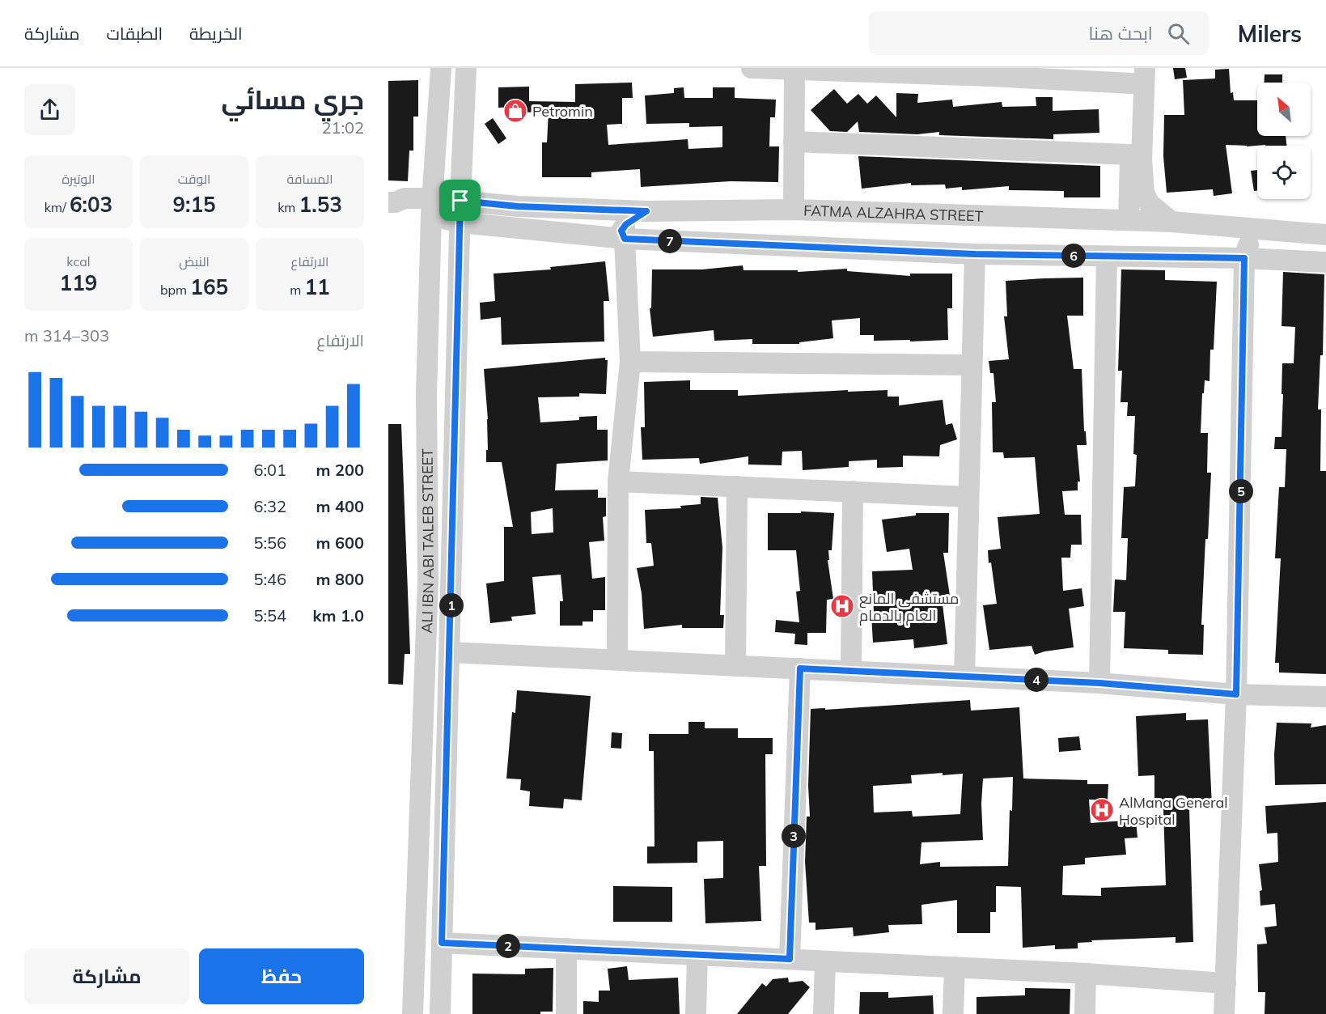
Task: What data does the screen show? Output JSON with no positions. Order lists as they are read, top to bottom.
{
  "streets": {
    "street": ["FATMA ALZAHRA STREET", "ALI IBN ABI TALEB STREET"]
  },
  "crossings": [
    ["FATMA ALZAHRA STREET", "ALI IBN ABI TALEB STREET"]
  ],
  "places": {
    "shop": ["Petromin"],
    "hospital": ["مستشفى المانع العام بالدمام", "AlMana General Hospital"]
  },
  "north": "top left",
  "page": {
    "header": "Milers",
    "search": "ابحث هنا",
    "nav": ["الخريطة", "الطبقات", "مشاركة"],
    "heading": ["جري مسائي", "21:02"],
    "stats": [
      ["المسافة", "1.53 km"],
      ["الوقت", "9:15"],
      ["الوتيرة", "6:03 /km"],
      ["الارتفاع", "11 m"],
      ["النبض", "165 bpm"],
      ["kcal", "119"]
    ],
    "pins": [
      "7",
      "6",
      "5",
      "1",
      "4",
      "3",
      "2"
    ],
    "chart": ["الارتفاع", "303–314 m"],
    "list": [
      {
        "name": "200 m",
        "note": "6:01"
      },
      {
        "name": "400 m",
        "note": "6:32"
      },
      {
        "name": "600 m",
        "note": "5:56"
      },
      {
        "name": "800 m",
        "note": "5:46"
      },
      {
        "name": "1.0 km",
        "note": "5:54"
      }
    ],
    "buttons": ["حفظ", "مشاركة"]
  }
}
